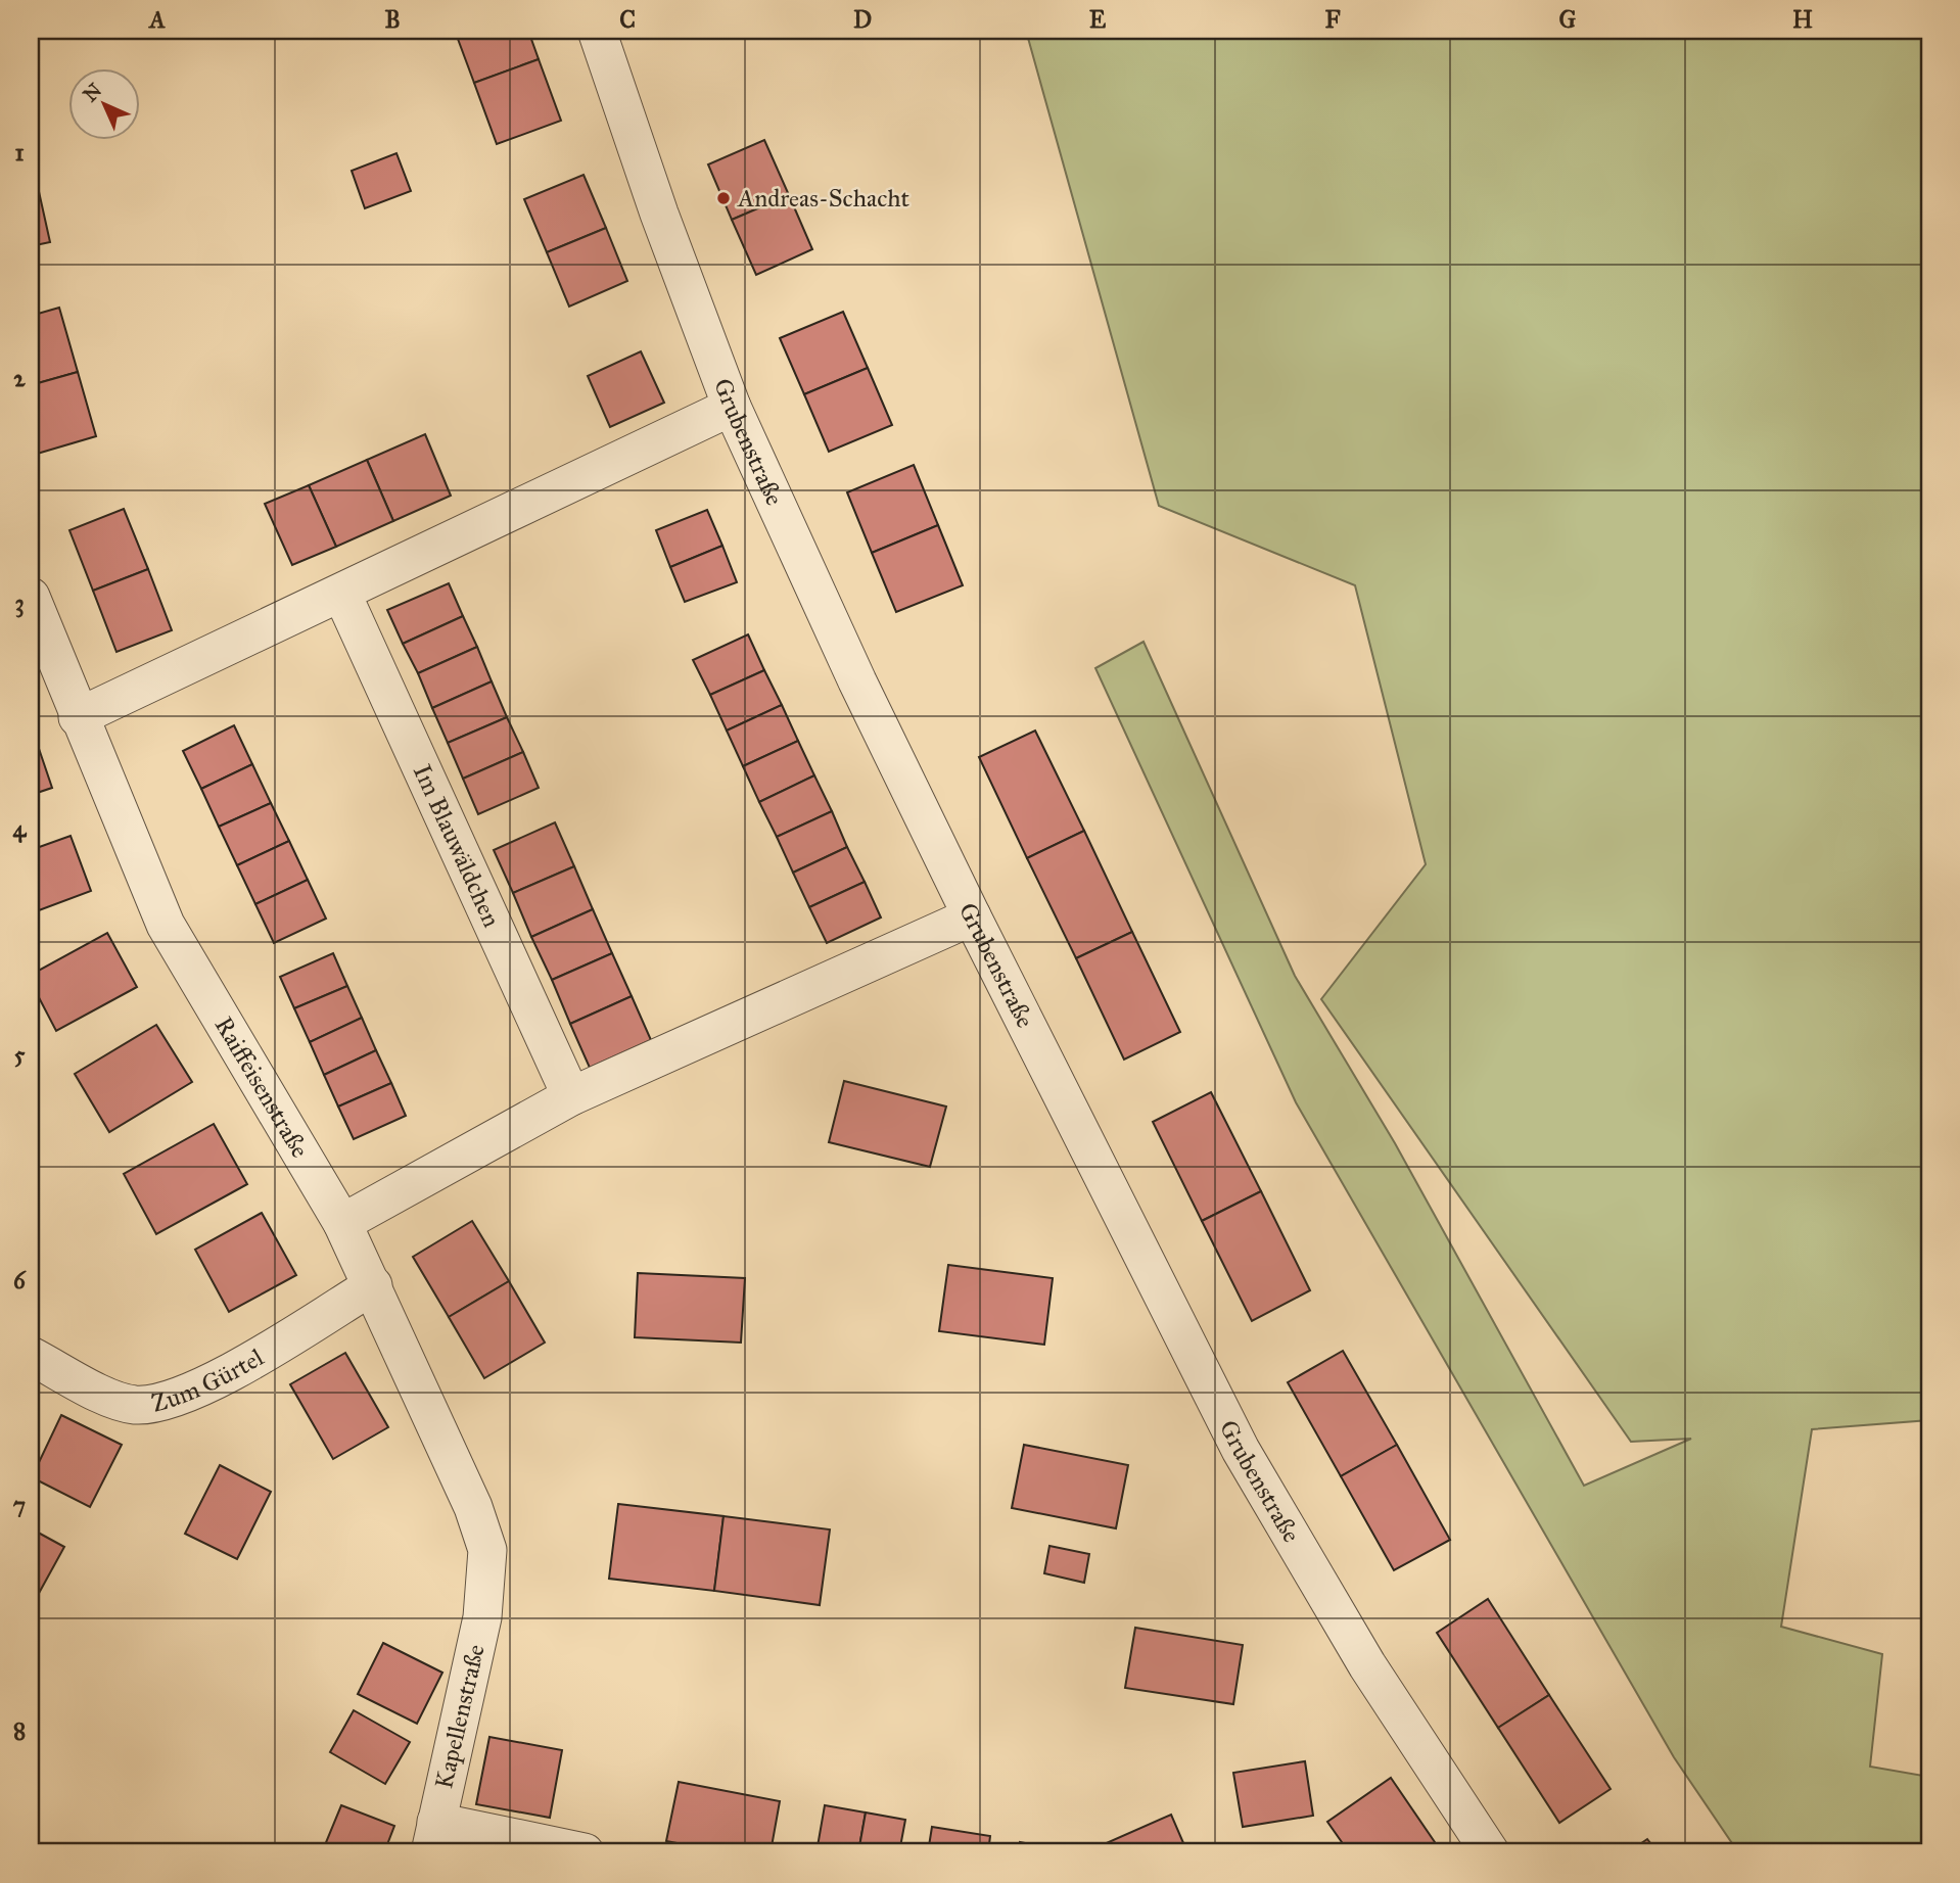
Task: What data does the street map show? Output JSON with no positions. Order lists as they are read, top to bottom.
{
  "streets": {
    "street": [
      "Grubenstraße",
      "Im Blauwäldchen",
      "Raiffeisenstraße",
      "Zum Gürtel",
      "Kapellenstraße"
    ]
  },
  "crossings": [
    ["Raiffeisenstraße", "Zum Gürtel"],
    ["Raiffeisenstraße", "Kapellenstraße"]
  ],
  "places": ["Andreas-Schacht"],
  "north": "top left",
  "grid": {
    "columns": [
      "A",
      "B",
      "C",
      "D",
      "E",
      "F",
      "G",
      "H"
    ],
    "rows": [
      "1",
      "2",
      "3",
      "4",
      "5",
      "6",
      "7",
      "8"
    ]
  }
}
